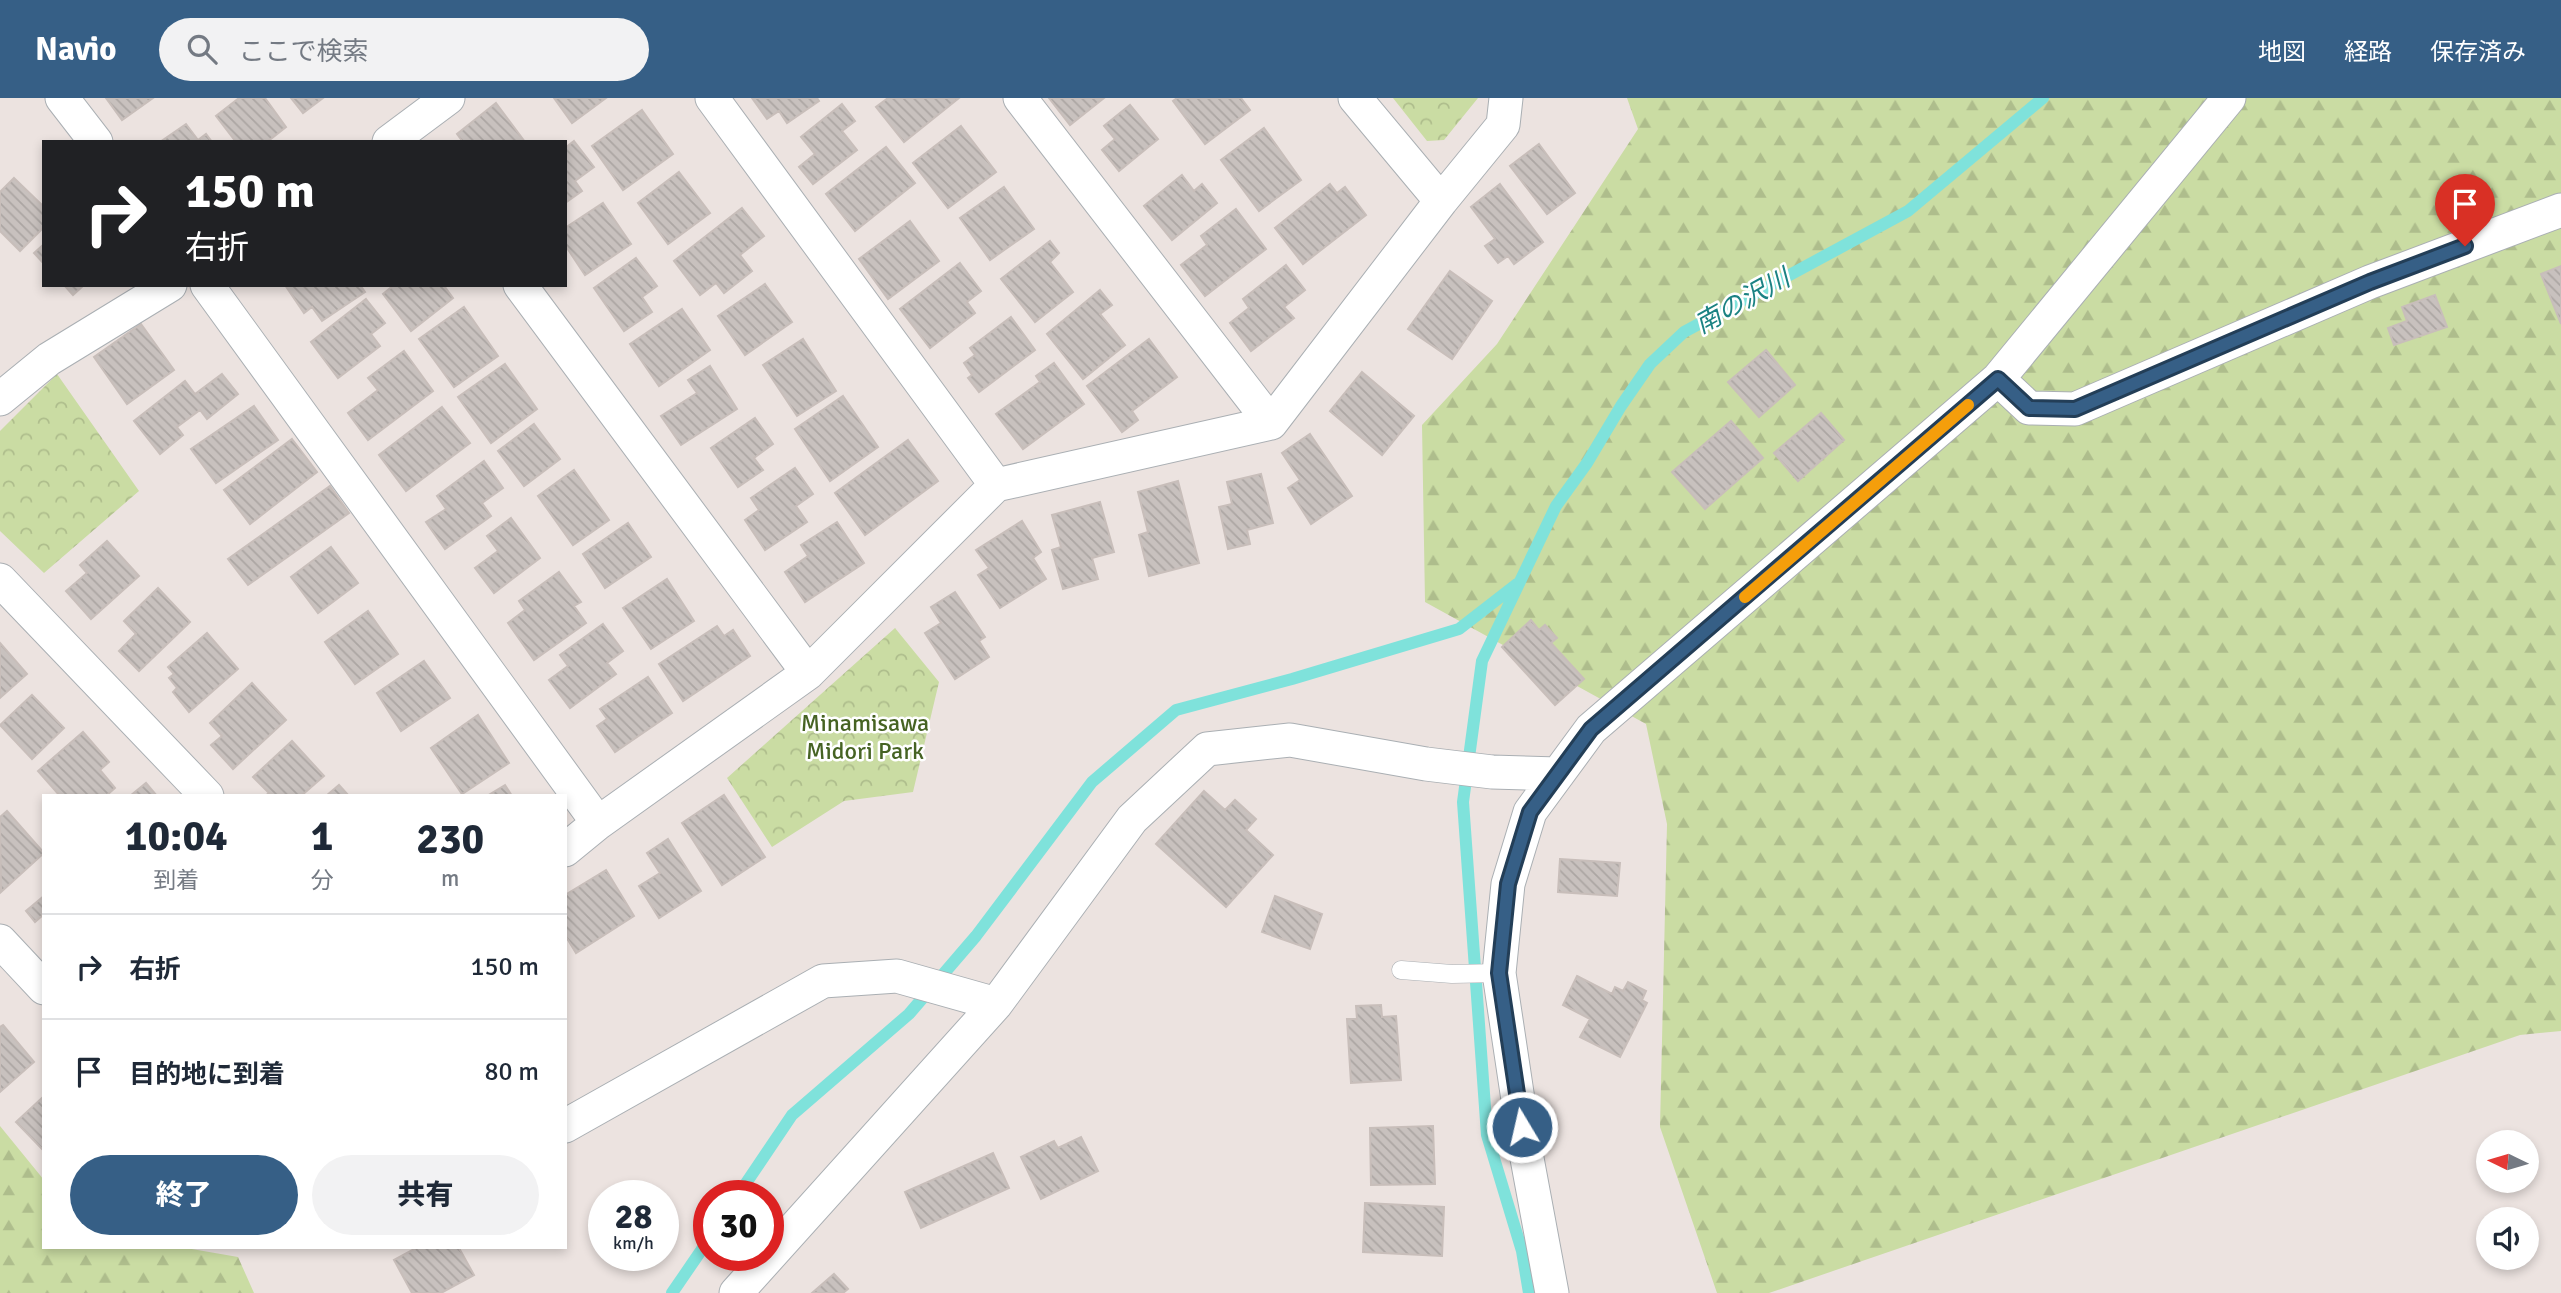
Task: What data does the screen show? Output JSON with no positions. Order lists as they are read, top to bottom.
{
  "water": ["南の沢川"],
  "parks": ["Minamisawa Midori Park"],
  "north": "left",
  "page": {
    "header": "Navio",
    "search": "ここで検索",
    "nav": ["地図", "経路", "保存済み"],
    "turn": ["150 m", "右折"],
    "eta": [
      "10:04",
      "到着",
      "1",
      "分",
      "230",
      "m"
    ],
    "list": [
      {
        "name": "右折",
        "value": "150 m"
      },
      {
        "name": "目的地に到着",
        "value": "80 m"
      }
    ],
    "buttons": ["終了", "共有"],
    "speed": "28 km/h",
    "limit": "30"
  }
}
